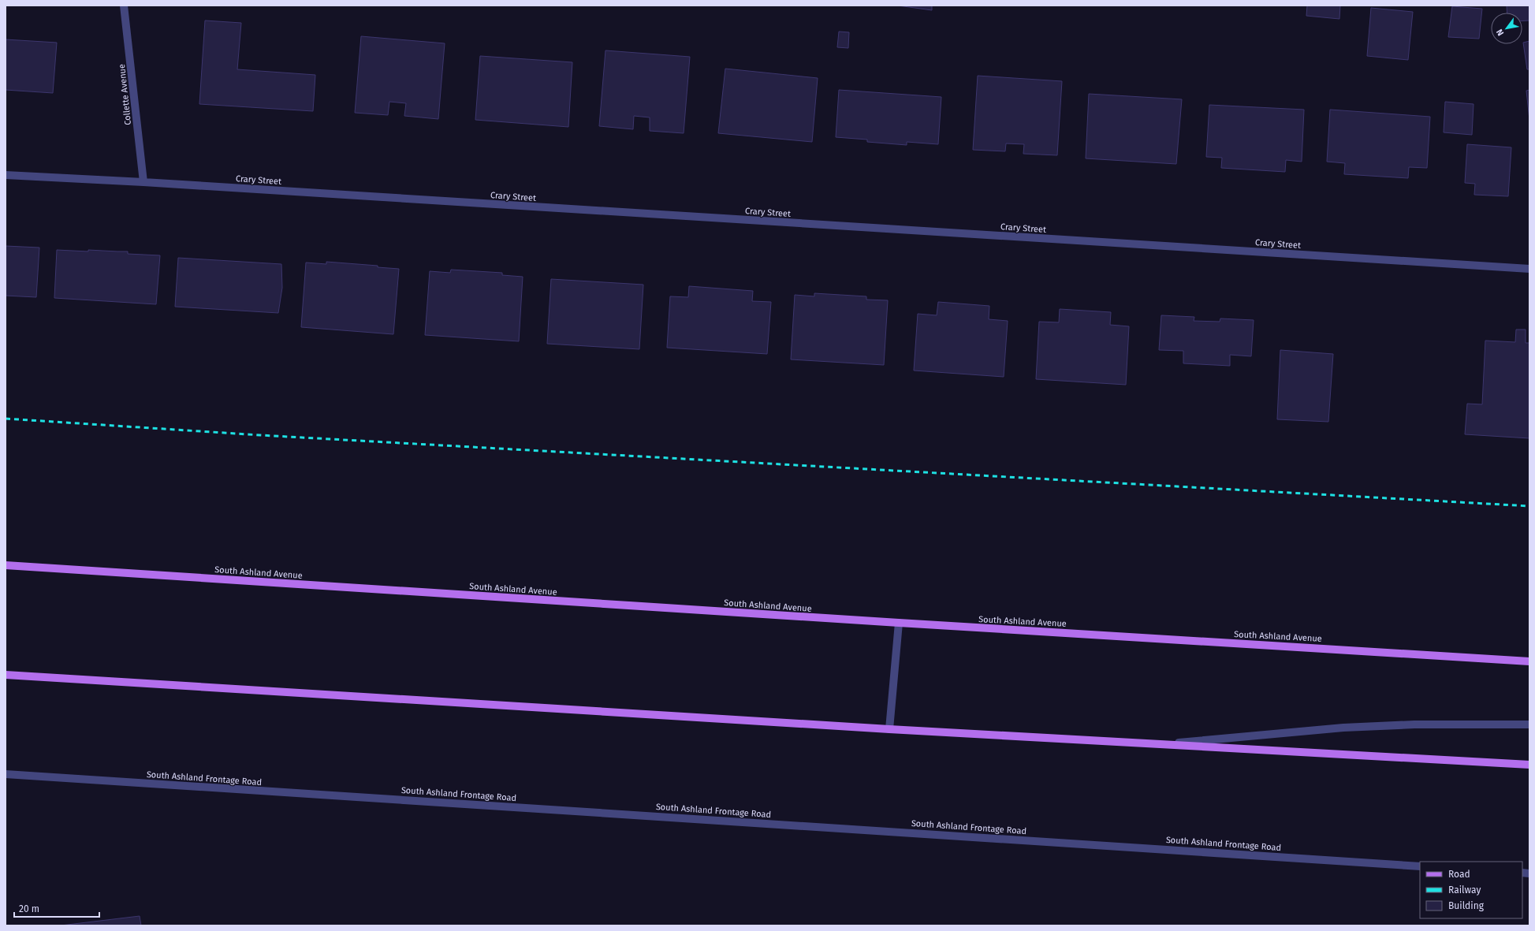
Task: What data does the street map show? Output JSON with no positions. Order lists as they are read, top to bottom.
{
  "streets": {
    "main road": ["South Ashland Avenue"],
    "street": ["Collette Avenue", "Crary Street", "South Ashland Frontage Road"]
  },
  "crossings": [
    ["Collette Avenue", "Crary Street"]
  ],
  "legend": ["Road", "Railway", "Building"],
  "scale_bar": "20 m",
  "north": "bottom left"
}
